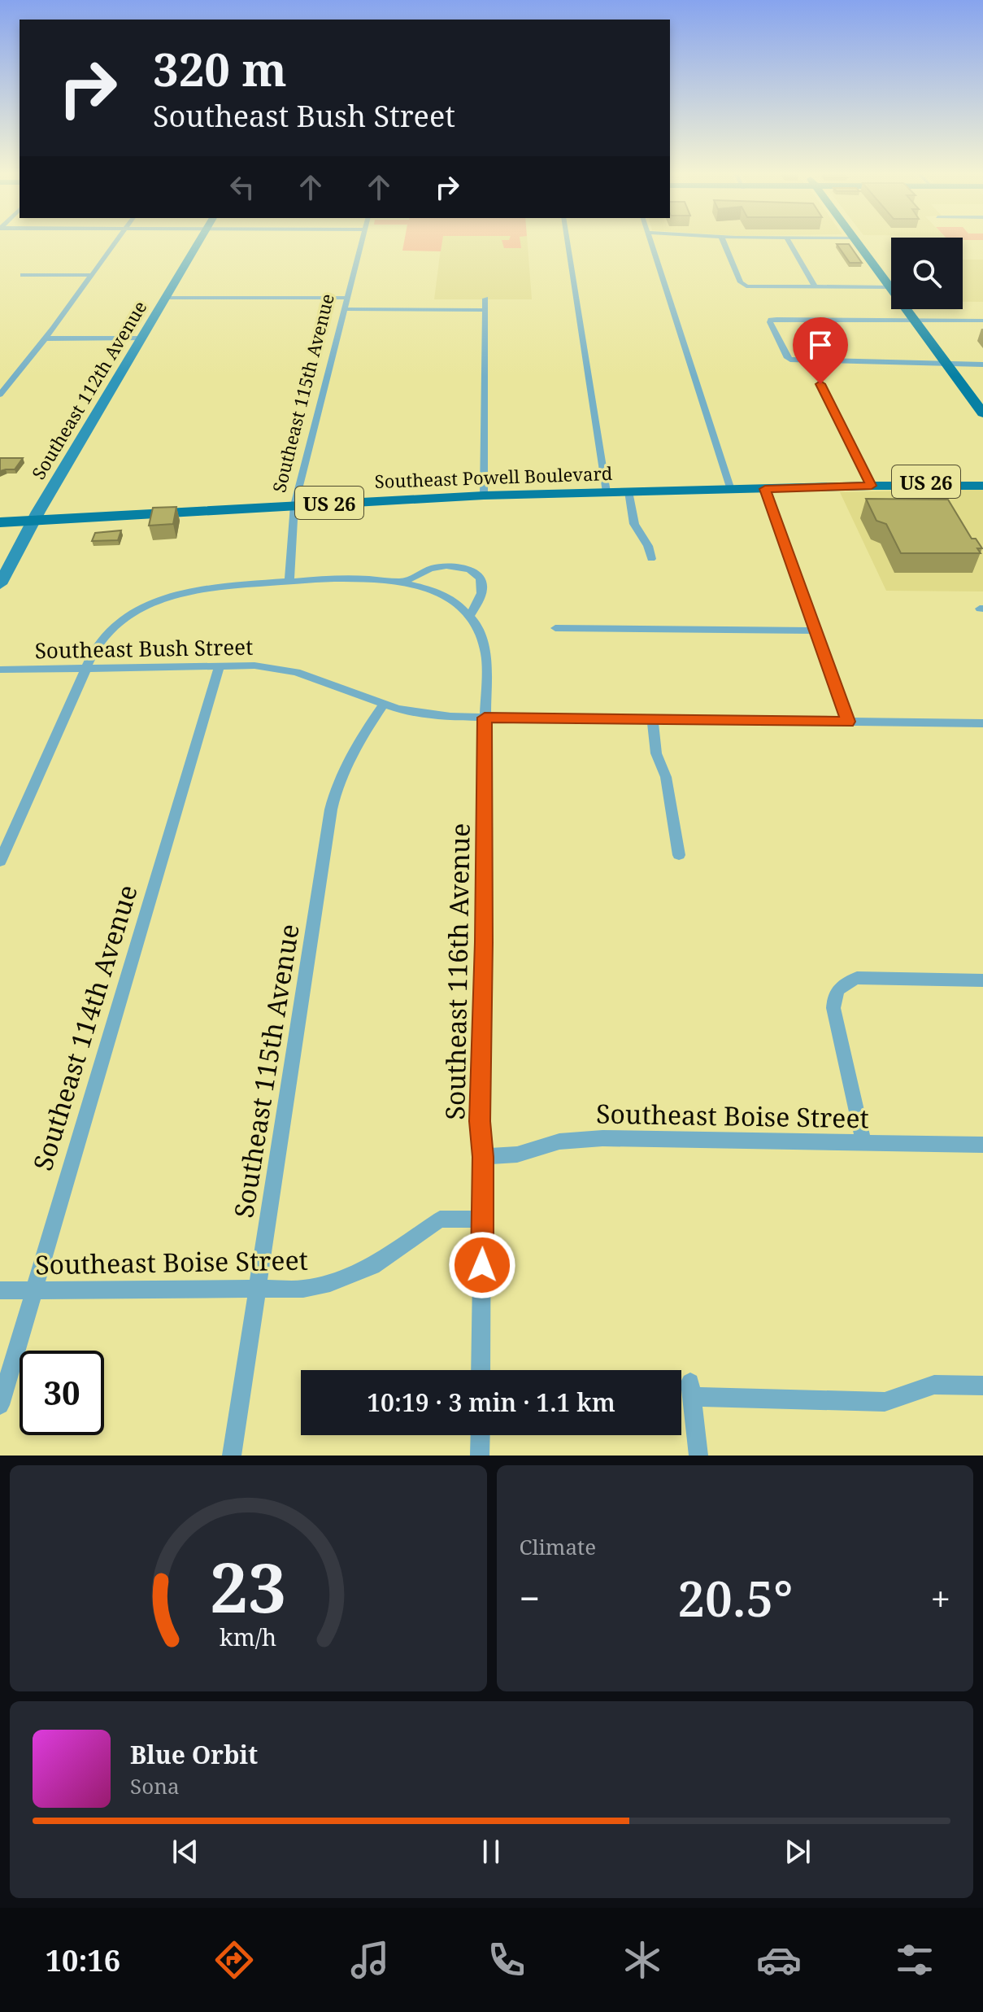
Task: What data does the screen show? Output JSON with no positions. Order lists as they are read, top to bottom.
{
  "streets": {
    "main road": ["Southeast 112th Avenue", "Southeast Powell Boulevard", "US 26"],
    "street": [
      "Southeast 115th Avenue",
      "Southeast Bush Street",
      "Southeast 116th Avenue",
      "Southeast 114th Avenue",
      "Southeast Boise Street"
    ]
  },
  "crossings": [
    ["Southeast 112th Avenue", "Southeast Powell Boulevard"],
    ["Southeast 115th Avenue", "Southeast Powell Boulevard"],
    ["Southeast 115th Avenue", "Southeast Bush Street"],
    ["Southeast 115th Avenue", "Southeast Boise Street"],
    ["Southeast Bush Street", "Southeast 116th Avenue"],
    ["Southeast Bush Street", "Southeast 114th Avenue"],
    ["Southeast 116th Avenue", "Southeast Boise Street"],
    ["Southeast 114th Avenue", "Southeast Boise Street"]
  ],
  "page": {
    "turn": ["320 m", "Southeast Bush Street"],
    "limit": "30",
    "trip": "10:19 · 3 min · 1.1 km",
    "tile": "Climate",
    "heat": ["−", "20.5°", "+"],
    "song": ["Blue Orbit", "Sona"],
    "tabs": "10:16",
    "gauge": ["23", "km/h"]
  }
}
